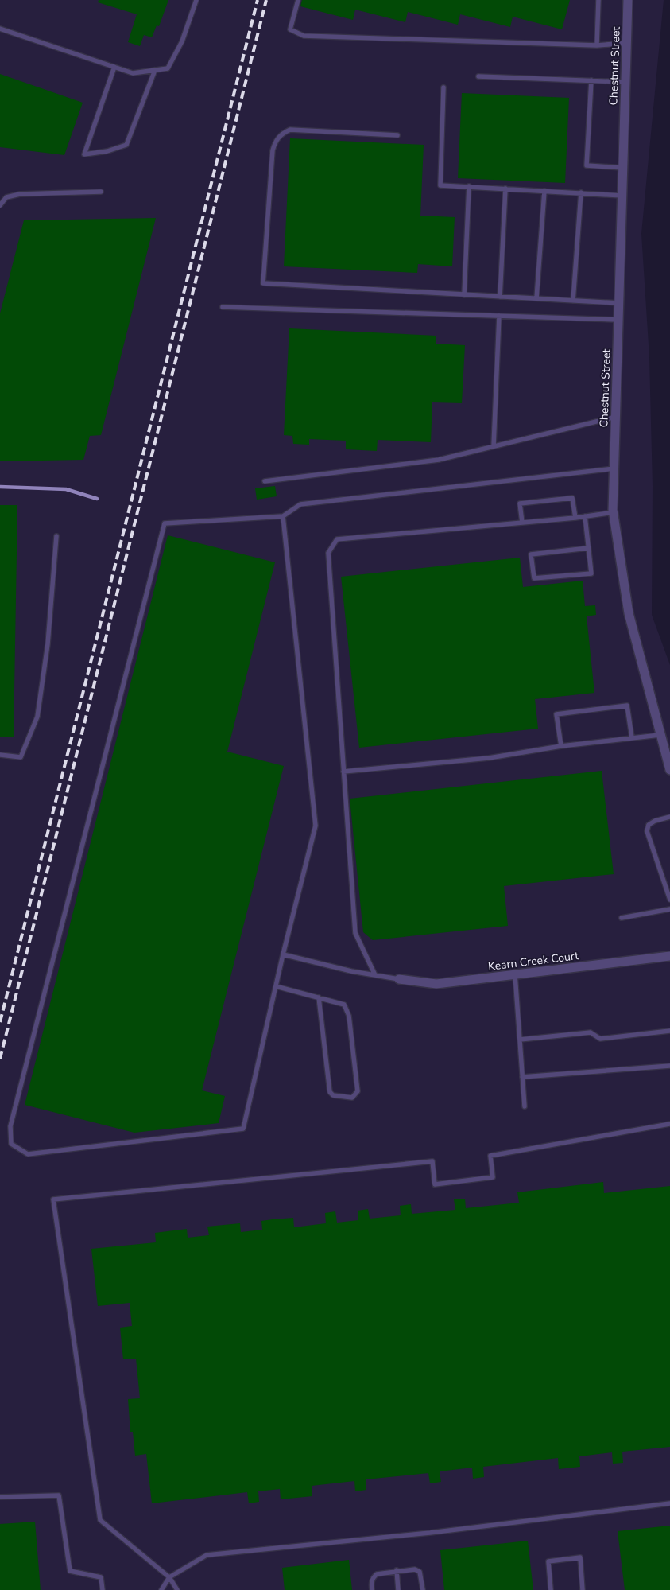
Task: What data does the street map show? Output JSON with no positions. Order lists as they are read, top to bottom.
{
  "streets": {
    "street": ["Chestnut Street", "Kearn Creek Court"]
  }
}
